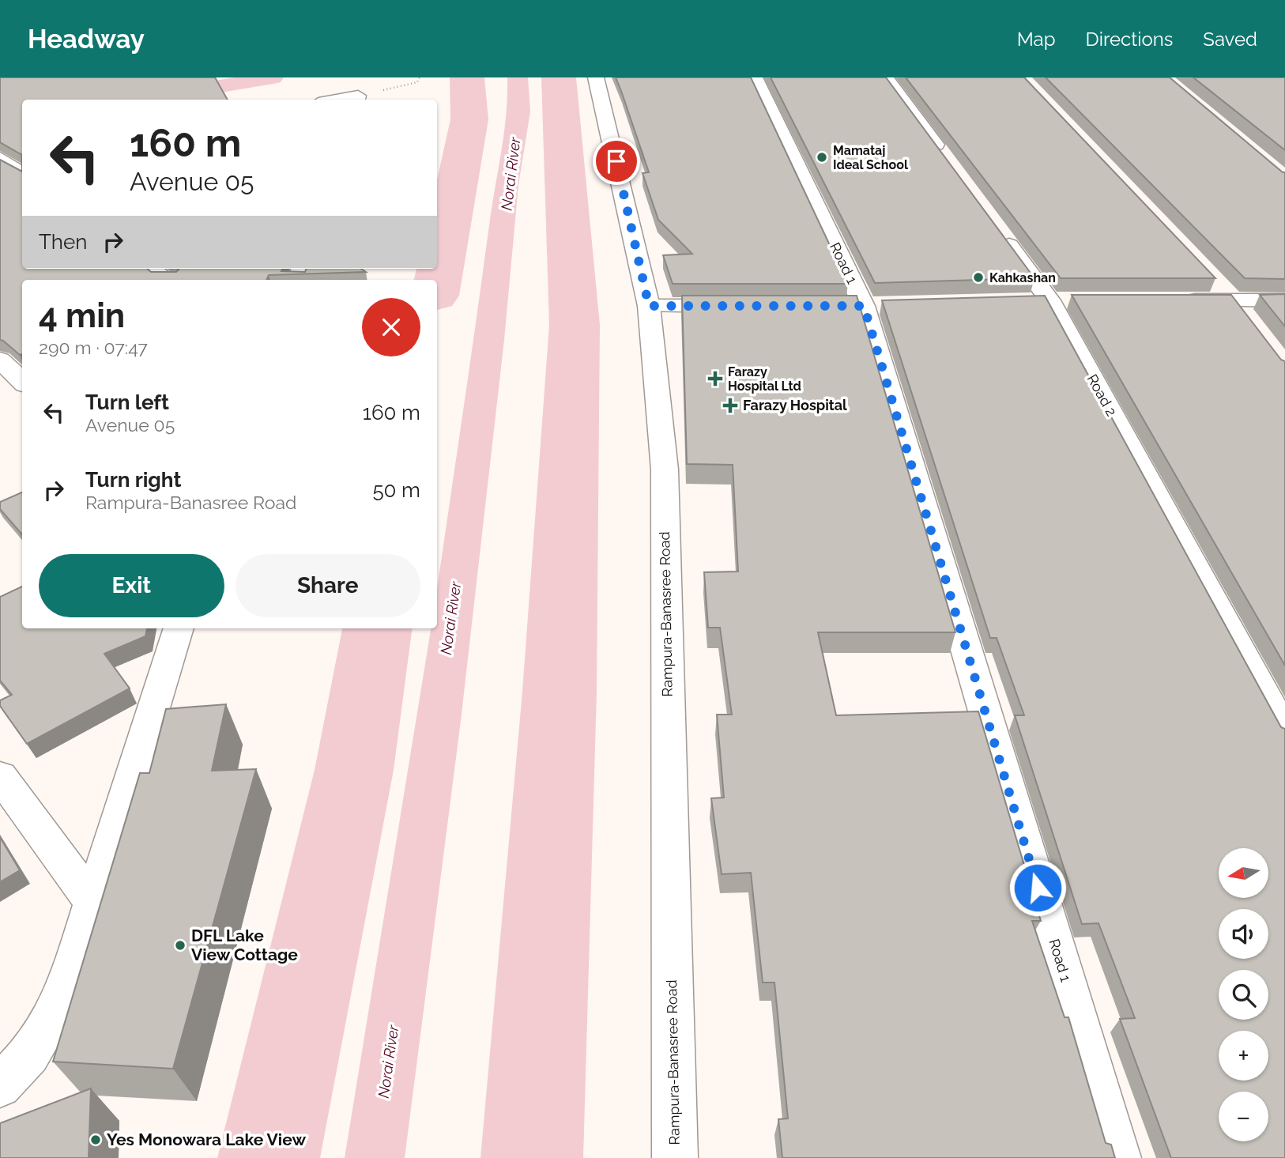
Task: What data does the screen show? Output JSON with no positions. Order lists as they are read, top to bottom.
{
  "streets": {
    "street": ["Road 1", "Road 2", "Rampura-Banasree Road"]
  },
  "water": ["Norai River"],
  "places": {
    "other": [
      "Mamataj Ideal School",
      "Kahkashan",
      "DFL Lake View Cottage",
      "Yes Monowara Lake View"
    ],
    "health": ["Farazy Hospital Ltd", "Farazy Hospital"]
  },
  "north": "left",
  "page": {
    "header": "Headway",
    "nav": ["Map", "Directions", "Saved"],
    "turn": ["160 m", "Avenue 05"],
    "then": "Then",
    "heading": ["4 min", "290 m · 07:47"],
    "list": [
      {
        "name": "Turn left",
        "note": "Avenue 05",
        "value": "160 m"
      },
      {
        "name": "Turn right",
        "note": "Rampura-Banasree Road",
        "value": "50 m"
      }
    ],
    "buttons": ["Exit", "Share"],
    "map_buttons": ["+", "−"]
  }
}
